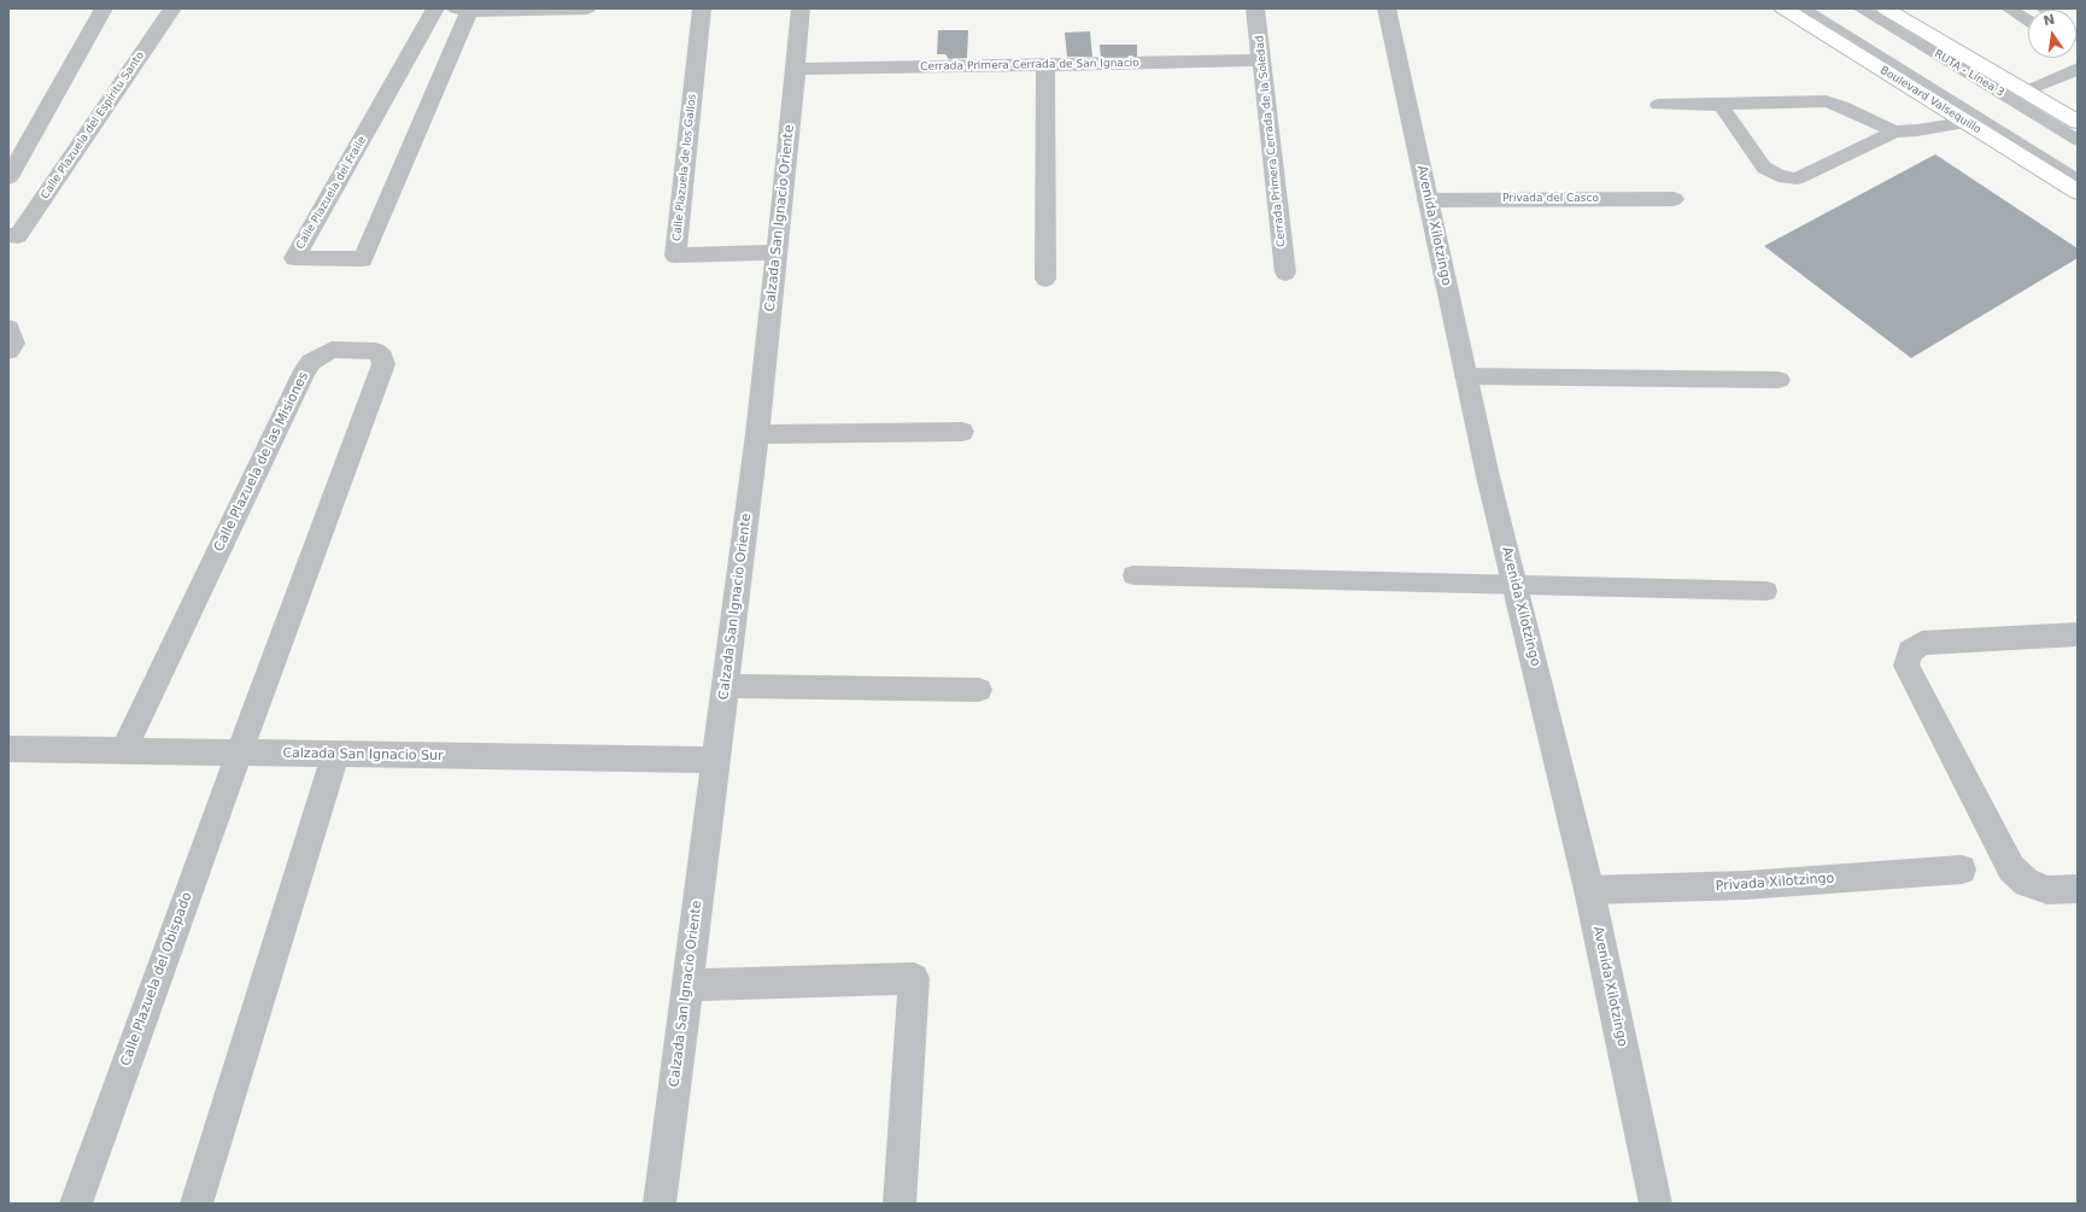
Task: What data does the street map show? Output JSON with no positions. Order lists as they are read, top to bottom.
{
  "streets": {
    "main road": ["Boulevard Valsequillo"],
    "street": [
      "Cerrada Primera Cerrada de San Ignacio",
      "Calle Plazuela del Espíritu Santo",
      "Cerrada Primera Cerrada de la Soledad",
      "Calle Plazuela de los Gallos",
      "Calle Plazuela del Fraile",
      "Privada del Casco",
      "Calzada San Ignacio Oriente",
      "Avenida Xilotzingo",
      "Calle Plazuela de las Misiones",
      "Calzada San Ignacio Sur",
      "Privada Xilotzingo",
      "Calle Plazuela del Obispado"
    ],
    "lane": ["RUTA - Línea 3"]
  },
  "crossings": [
    ["Cerrada Primera Cerrada de San Ignacio", "Cerrada Primera Cerrada de la Soledad"],
    ["Cerrada Primera Cerrada de San Ignacio", "Calzada San Ignacio Oriente"],
    ["Calle Plazuela de los Gallos", "Calzada San Ignacio Oriente"],
    ["Privada del Casco", "Avenida Xilotzingo"],
    ["Calzada San Ignacio Oriente", "Calzada San Ignacio Sur"],
    ["Avenida Xilotzingo", "Privada Xilotzingo"],
    ["Calle Plazuela de las Misiones", "Calzada San Ignacio Sur"],
    ["Calle Plazuela de las Misiones", "Calle Plazuela del Obispado"],
    ["Calzada San Ignacio Sur", "Calle Plazuela del Obispado"]
  ],
  "north": "top"
}
